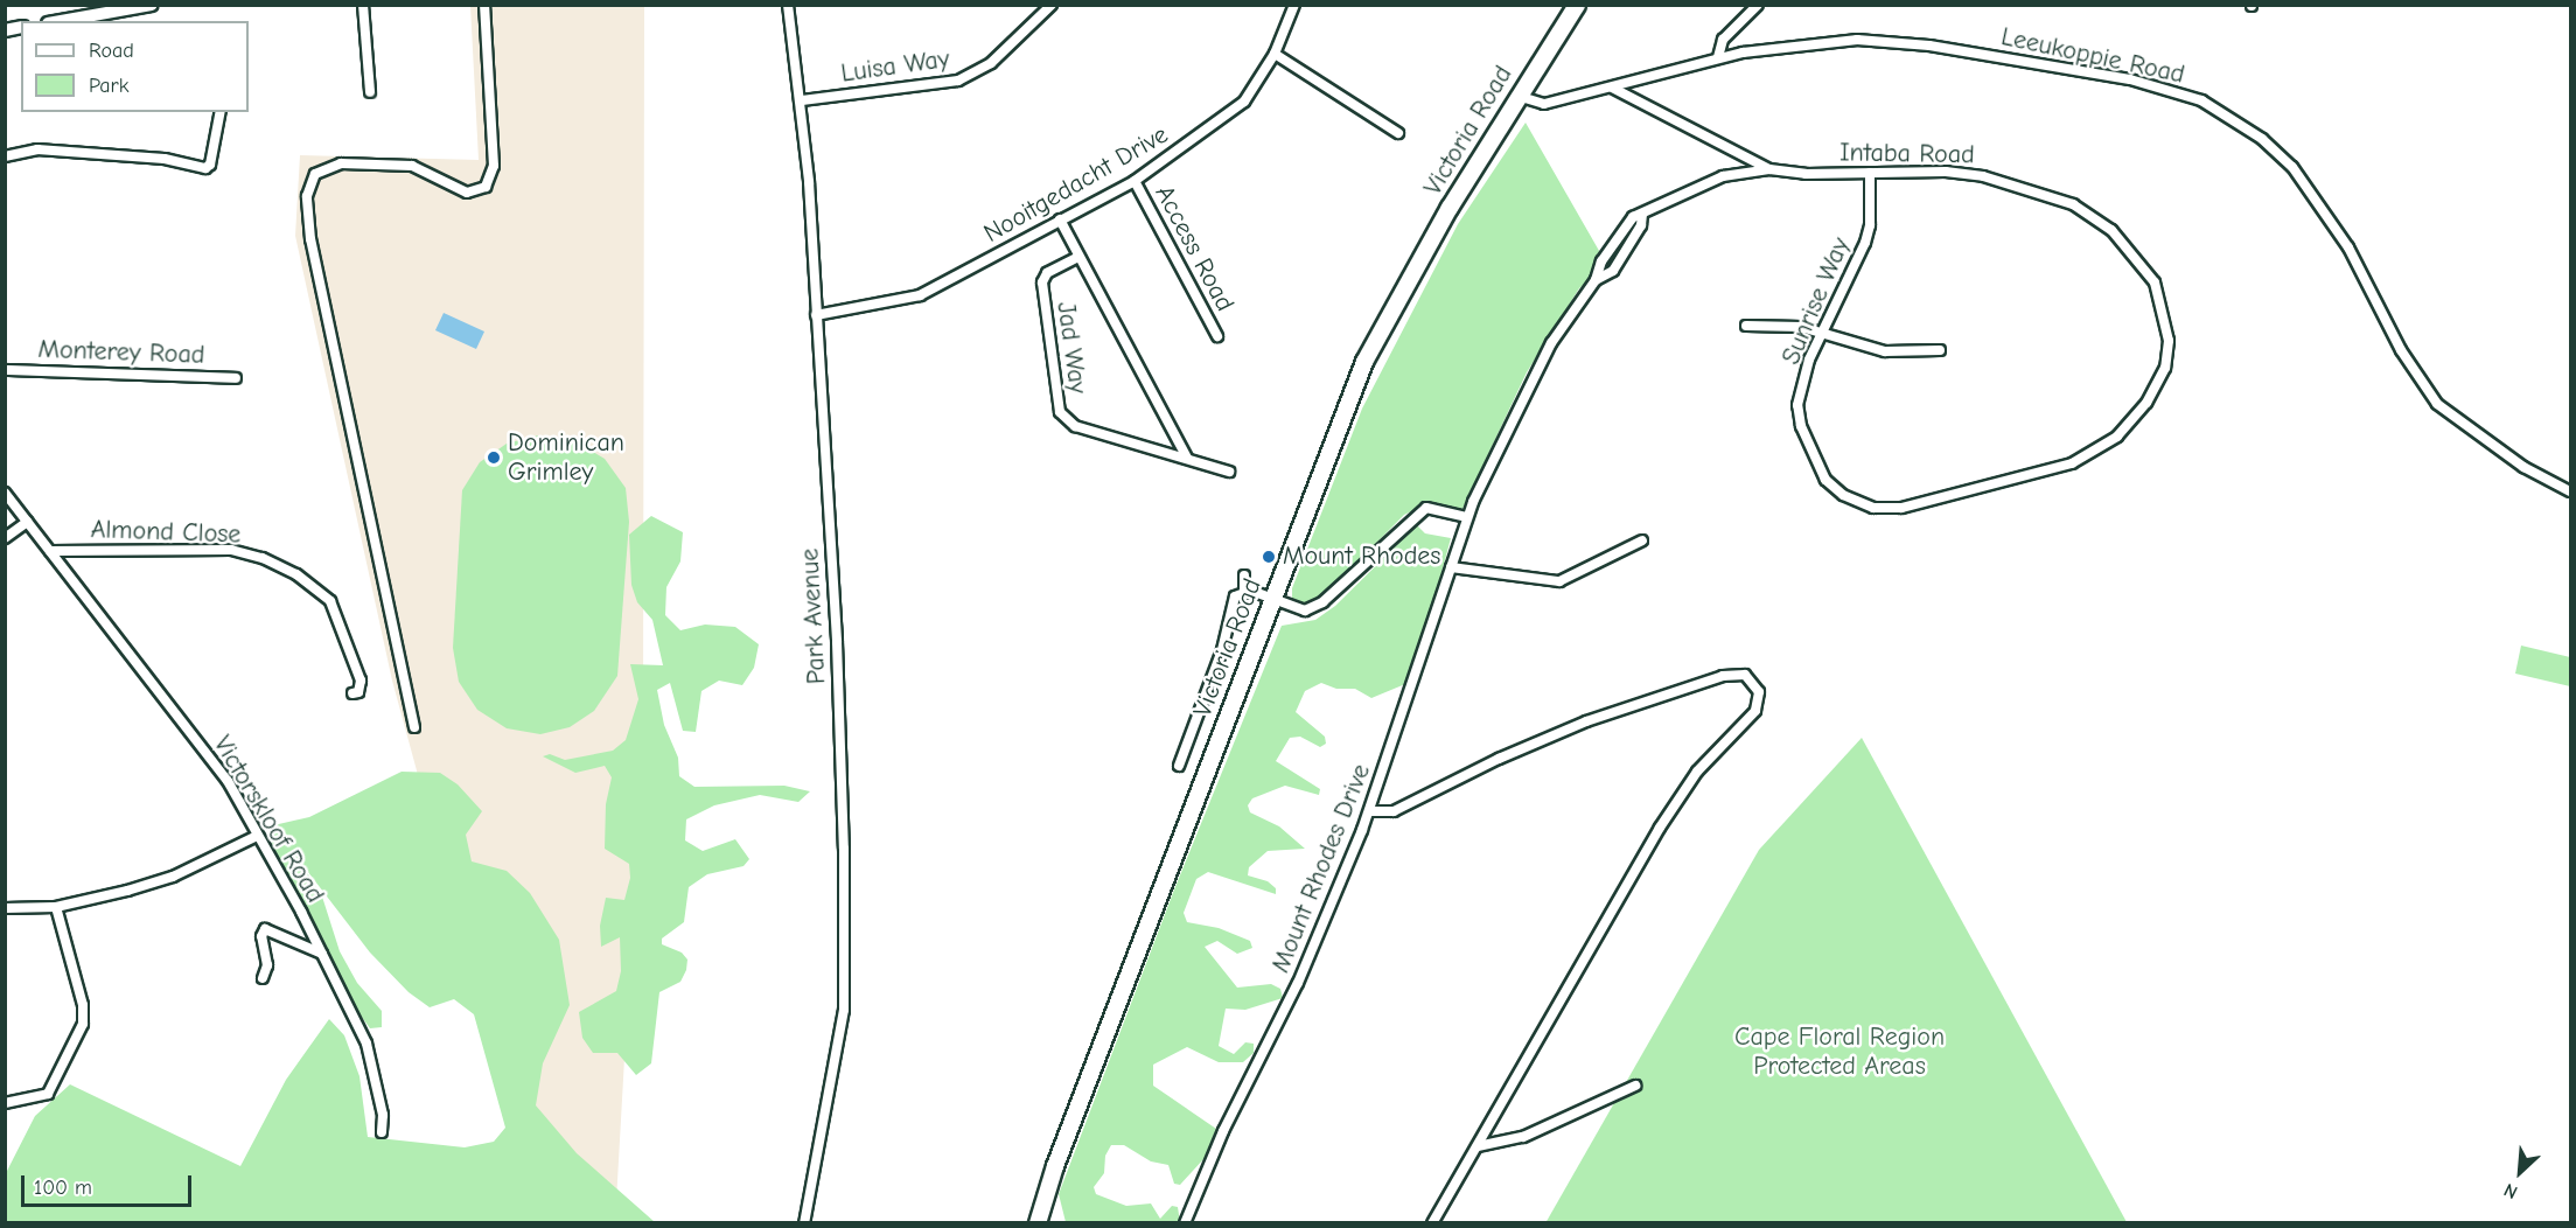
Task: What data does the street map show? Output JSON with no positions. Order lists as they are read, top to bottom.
{
  "streets": {
    "main road": ["Victoria Road"],
    "street": [
      "Leeukoppie Road",
      "Luisa Way",
      "Intaba Road",
      "Nooitgedacht Drive",
      "Access Road",
      "Sunrise Way",
      "Jad Way",
      "Monterey Road",
      "Almond Close",
      "Park Avenue",
      "Victorskloof Road",
      "Mount Rhodes Drive"
    ]
  },
  "crossings": [
    ["Leeukoppie Road", "Victoria Road"],
    ["Leeukoppie Road", "Intaba Road"],
    ["Luisa Way", "Park Avenue"],
    ["Intaba Road", "Sunrise Way"],
    ["Intaba Road", "Mount Rhodes Drive"],
    ["Nooitgedacht Drive", "Access Road"],
    ["Nooitgedacht Drive", "Jad Way"],
    ["Nooitgedacht Drive", "Park Avenue"],
    ["Almond Close", "Victorskloof Road"]
  ],
  "parks": ["Cape Floral Region Protected Areas"],
  "places": ["Dominican Grimley", "Mount Rhodes"],
  "legend": ["Road", "Park"],
  "scale_bar": "100 m",
  "north": "bottom left"
}
